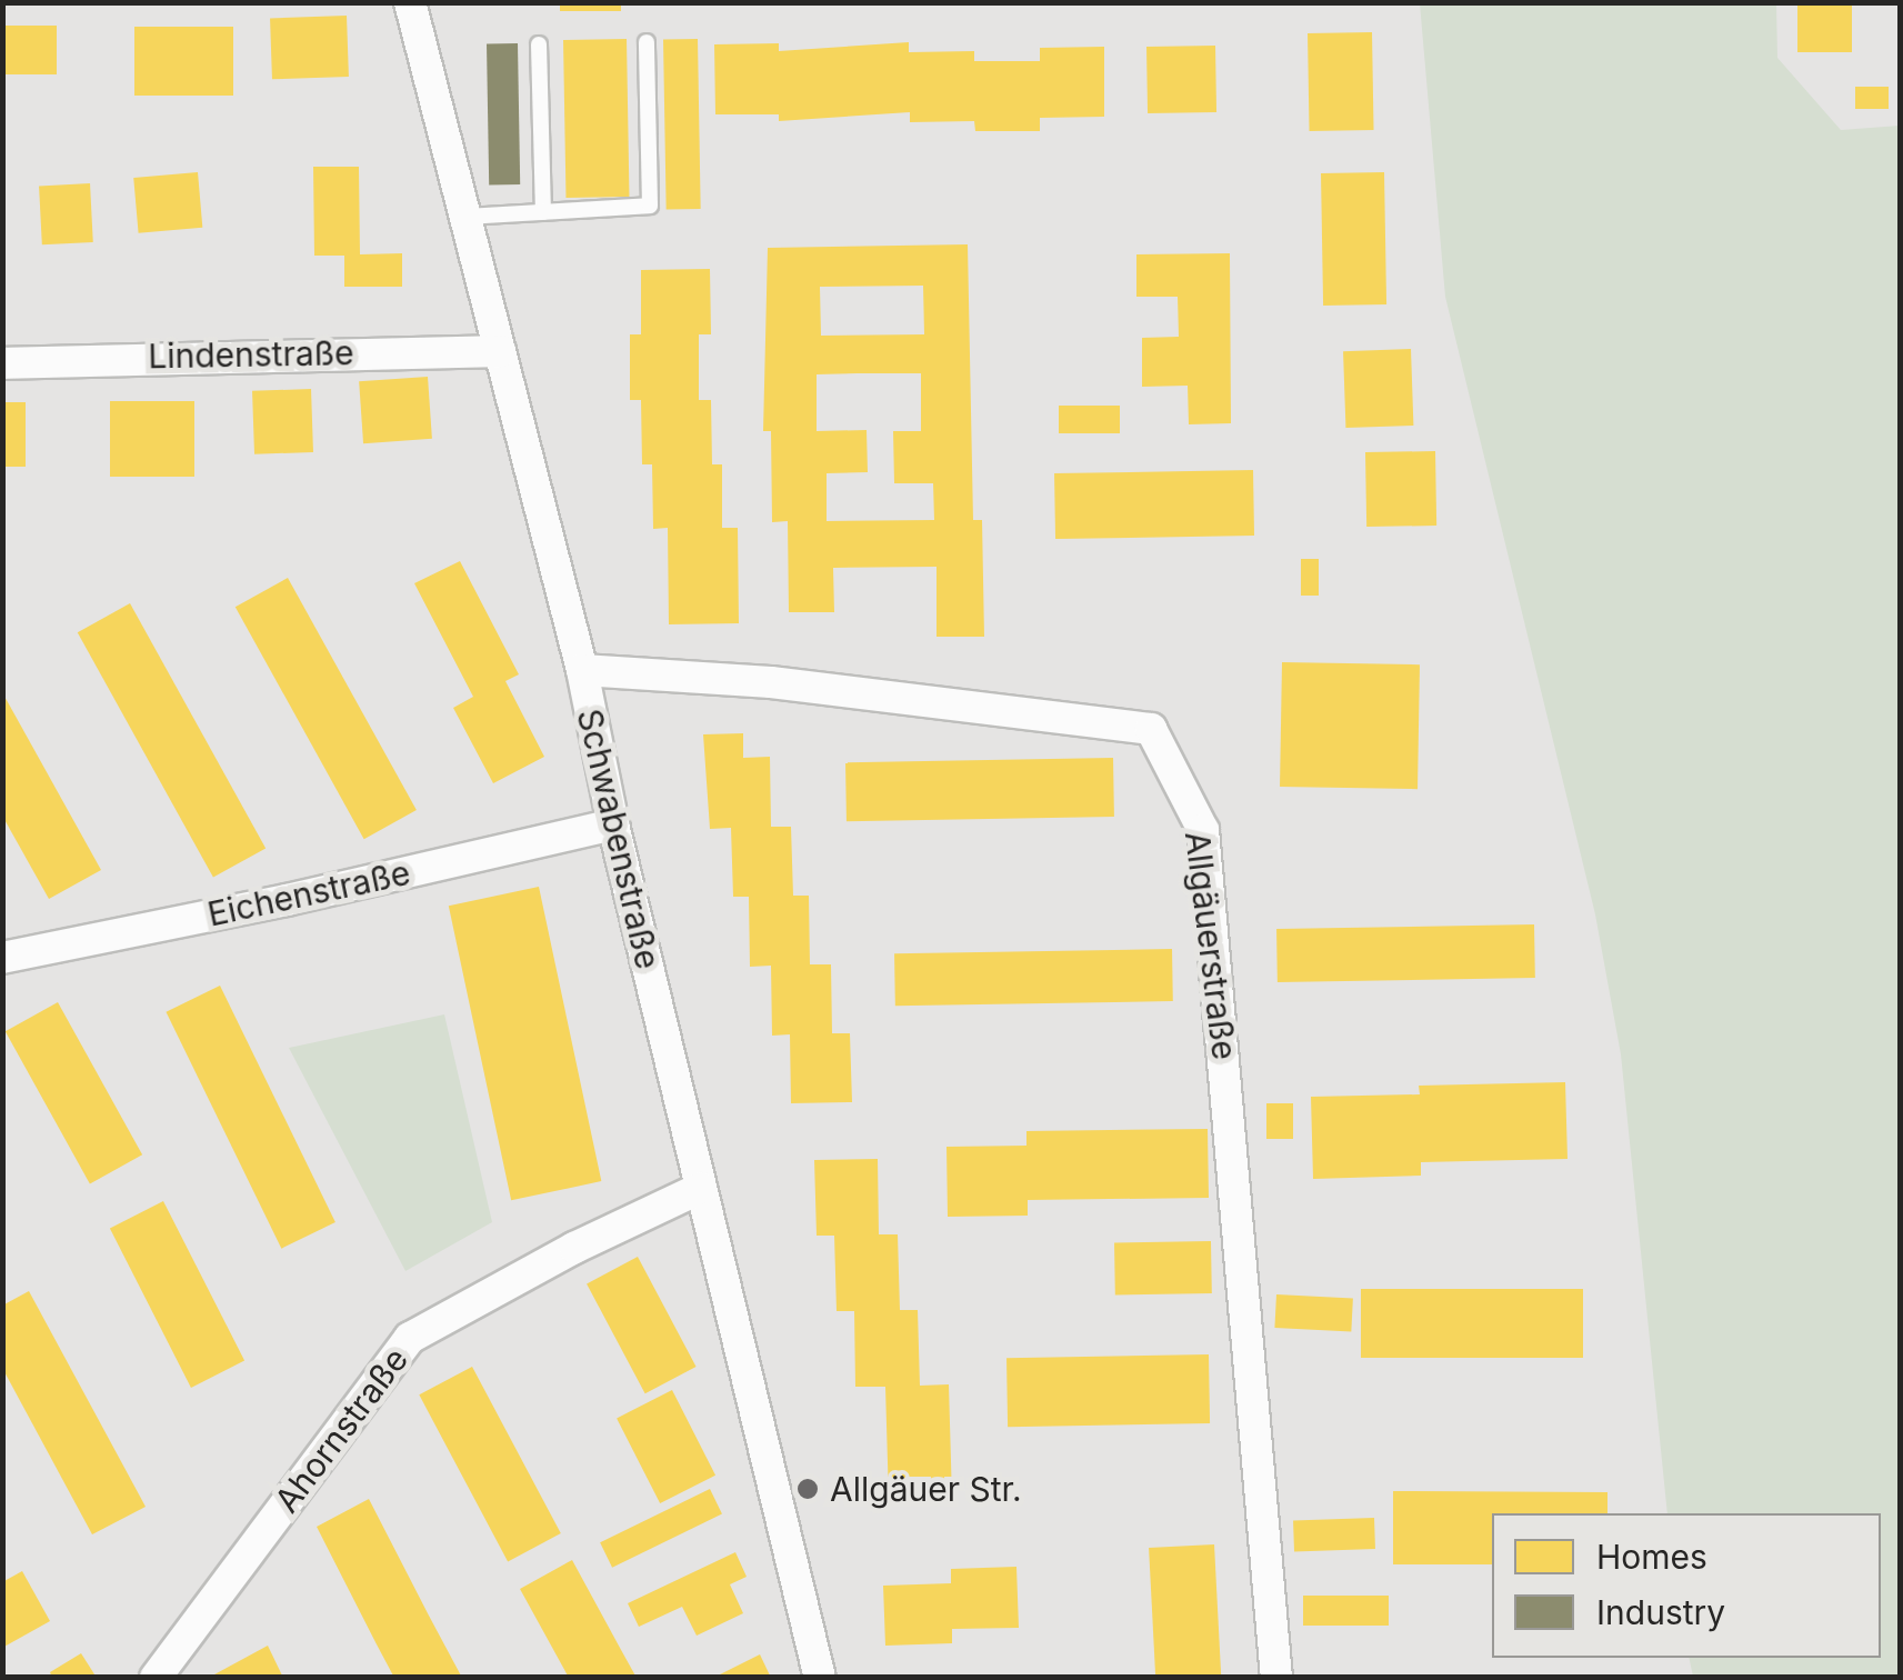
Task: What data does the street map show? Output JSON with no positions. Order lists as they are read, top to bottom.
{
  "streets": {
    "street": [
      "Lindenstraße",
      "Schwabenstraße",
      "Eichenstraße",
      "Allgäuerstraße",
      "Ahornstraße"
    ]
  },
  "crossings": [
    ["Lindenstraße", "Schwabenstraße"],
    ["Schwabenstraße", "Eichenstraße"],
    ["Schwabenstraße", "Allgäuerstraße"],
    ["Schwabenstraße", "Ahornstraße"]
  ],
  "places": ["Allgäuer Str."],
  "legend": ["Homes", "Industry"]
}
